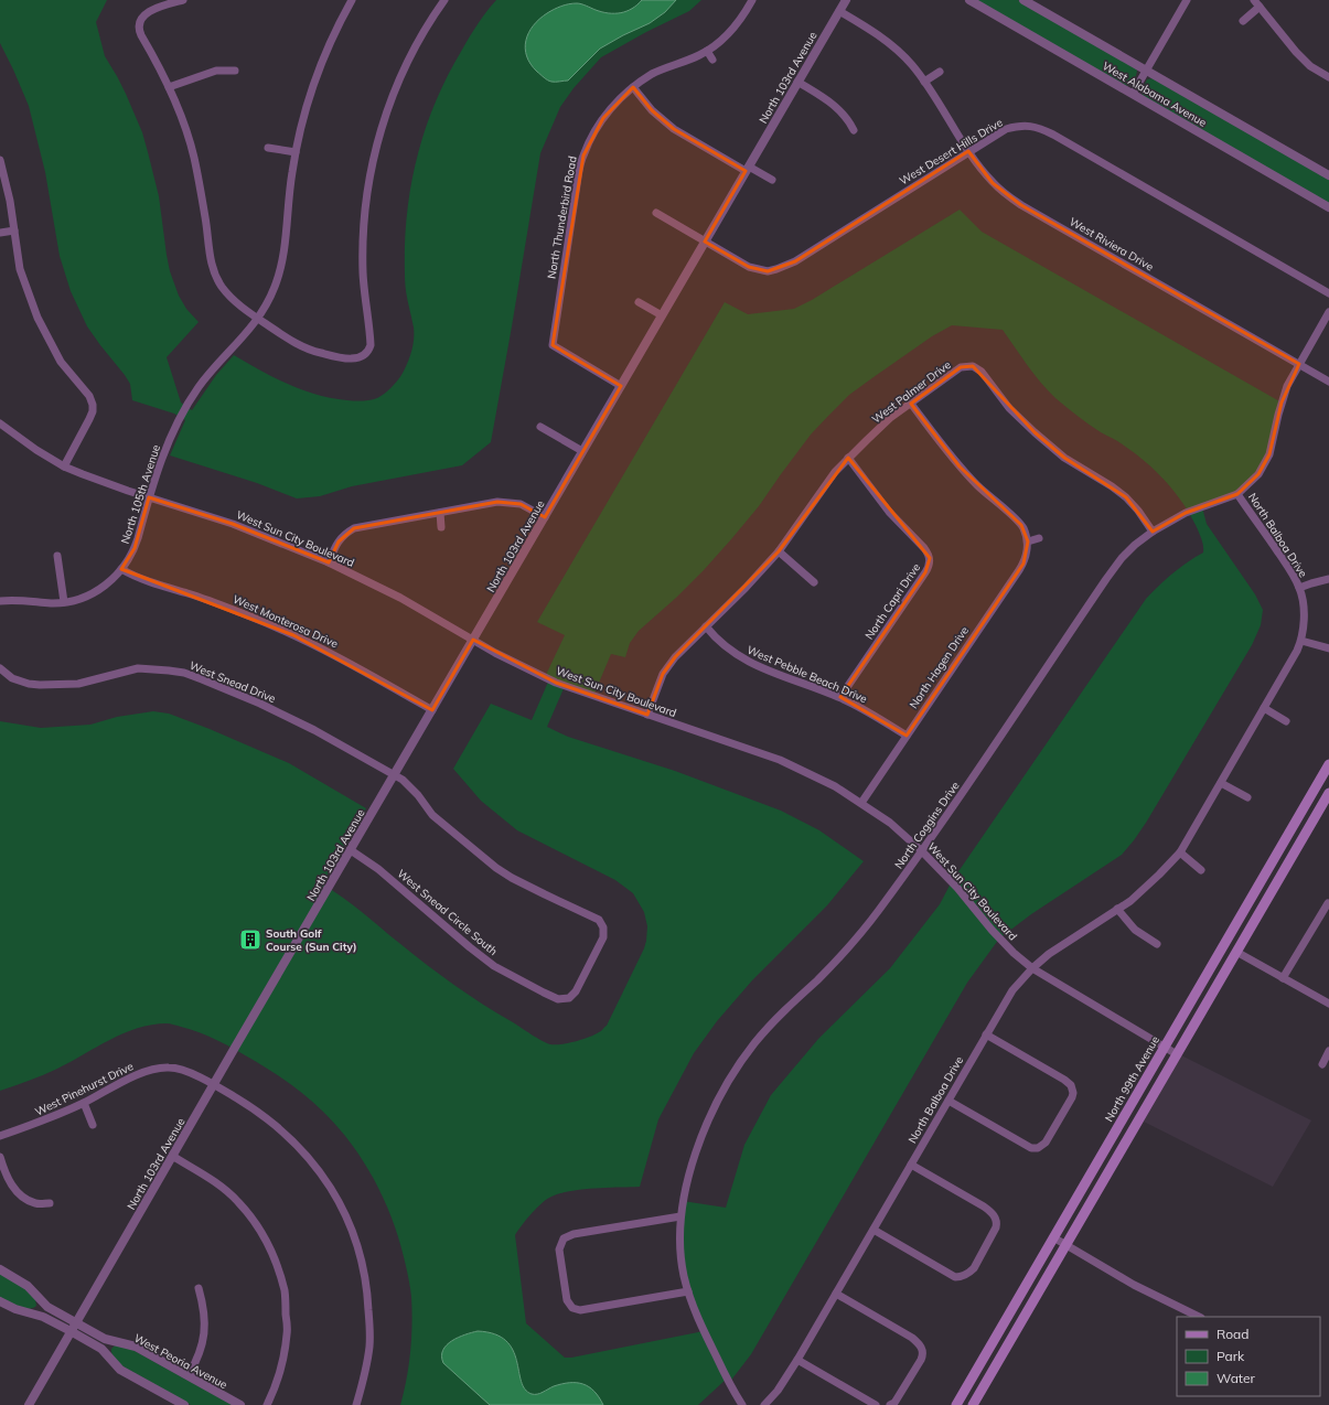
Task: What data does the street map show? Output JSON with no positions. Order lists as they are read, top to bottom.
{
  "streets": {
    "main road": ["North 99th Avenue"],
    "street": [
      "North 103rd Avenue",
      "West Alabama Avenue",
      "West Desert Hills Drive",
      "North Thunderbird Road",
      "West Riviera Drive",
      "West Palmer Drive",
      "North 105th Avenue",
      "North Balboa Drive",
      "West Sun City Boulevard",
      "North Capri Drive",
      "West Monterosa Drive",
      "North Hagen Drive",
      "West Pebble Beach Drive",
      "West Snead Drive",
      "North Coggins Drive",
      "West Snead Circle South",
      "West Pinehurst Drive",
      "West Peoria Avenue"
    ]
  },
  "crossings": [
    ["North 103rd Avenue", "West Desert Hills Drive"],
    ["North 103rd Avenue", "North Thunderbird Road"],
    ["North 103rd Avenue", "West Riviera Drive"],
    ["North 103rd Avenue", "West Sun City Boulevard"],
    ["North 103rd Avenue", "West Monterosa Drive"],
    ["North 103rd Avenue", "West Snead Drive"],
    ["North 103rd Avenue", "West Snead Circle South"],
    ["North 103rd Avenue", "West Pinehurst Drive"],
    ["North 103rd Avenue", "West Peoria Avenue"],
    ["West Desert Hills Drive", "West Riviera Drive"],
    ["West Riviera Drive", "North Coggins Drive"],
    ["West Palmer Drive", "West Sun City Boulevard"],
    ["West Palmer Drive", "North Capri Drive"],
    ["West Palmer Drive", "West Pebble Beach Drive"],
    ["West Palmer Drive", "North Coggins Drive"],
    ["North 105th Avenue", "West Sun City Boulevard"],
    ["North 105th Avenue", "West Monterosa Drive"],
    ["North Balboa Drive", "West Sun City Boulevard"],
    ["North Balboa Drive", "North Coggins Drive"],
    ["West Sun City Boulevard", "North Hagen Drive"],
    ["West Sun City Boulevard", "North Coggins Drive"],
    ["West Sun City Boulevard", "North 99th Avenue"],
    ["North Capri Drive", "West Pebble Beach Drive"],
    ["North Hagen Drive", "West Pebble Beach Drive"],
    ["West Snead Drive", "West Snead Circle South"]
  ],
  "places": {
    "building": ["South Golf Course (Sun City)"]
  },
  "legend": ["Road", "Park", "Water"]
}
